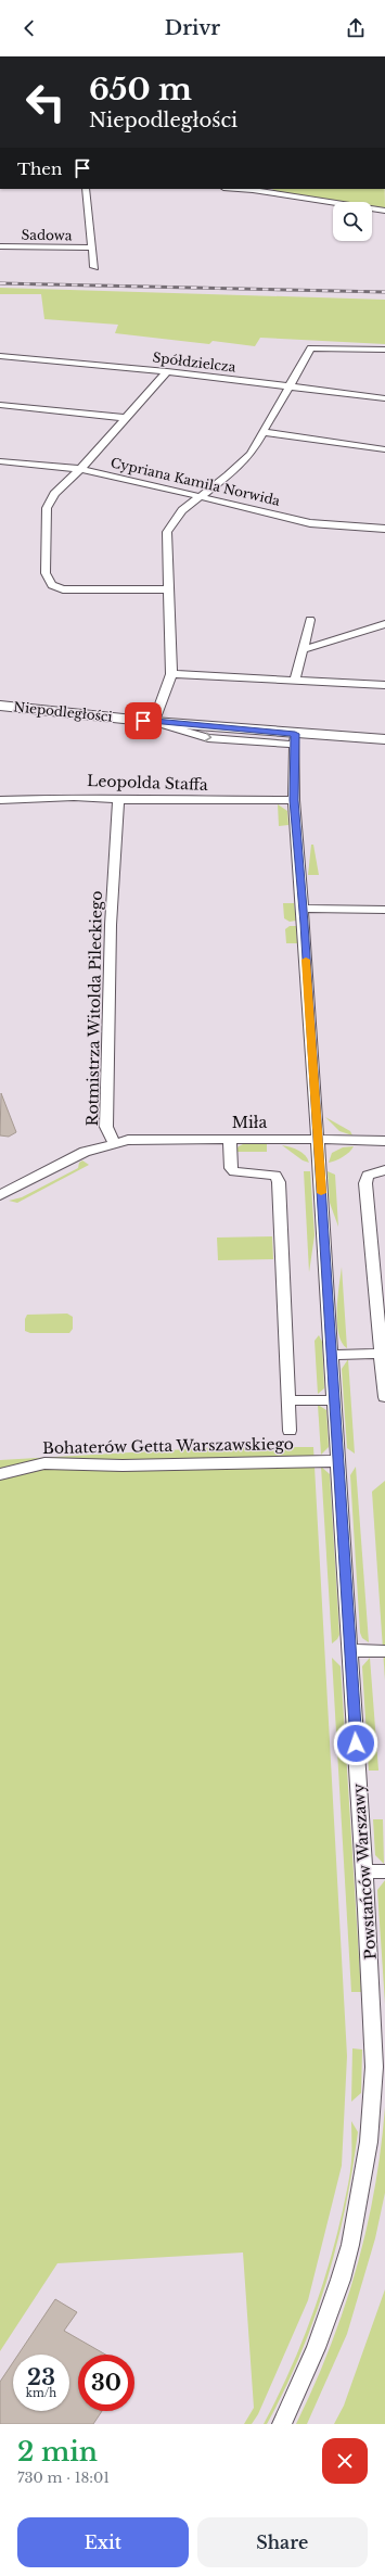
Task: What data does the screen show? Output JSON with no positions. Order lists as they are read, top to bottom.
{
  "streets": {
    "street": [
      "Sadowa",
      "Spółdzielcza",
      "Cypriana Kamila Norwida",
      "Niepodległości",
      "Leopolda Staffa",
      "Rotmistrza Witolda Pileckiego",
      "Miła",
      "Bohaterów Getta Warszawskiego",
      "Powstańców Warszawy"
    ]
  },
  "crossings": [
    ["Niepodległości", "Powstańców Warszawy"],
    ["Leopolda Staffa", "Rotmistrza Witolda Pileckiego"],
    ["Leopolda Staffa", "Powstańców Warszawy"],
    ["Rotmistrza Witolda Pileckiego", "Miła"],
    ["Miła", "Powstańców Warszawy"],
    ["Bohaterów Getta Warszawskiego", "Powstańców Warszawy"]
  ],
  "page": {
    "header": "Drivr",
    "turn": ["650 m", "Niepodległości"],
    "then": "Then",
    "speed": "23 km/h",
    "limit": "30",
    "heading": ["2 min", "730 m · 18:01"],
    "buttons": ["Exit", "Share"]
  }
}
